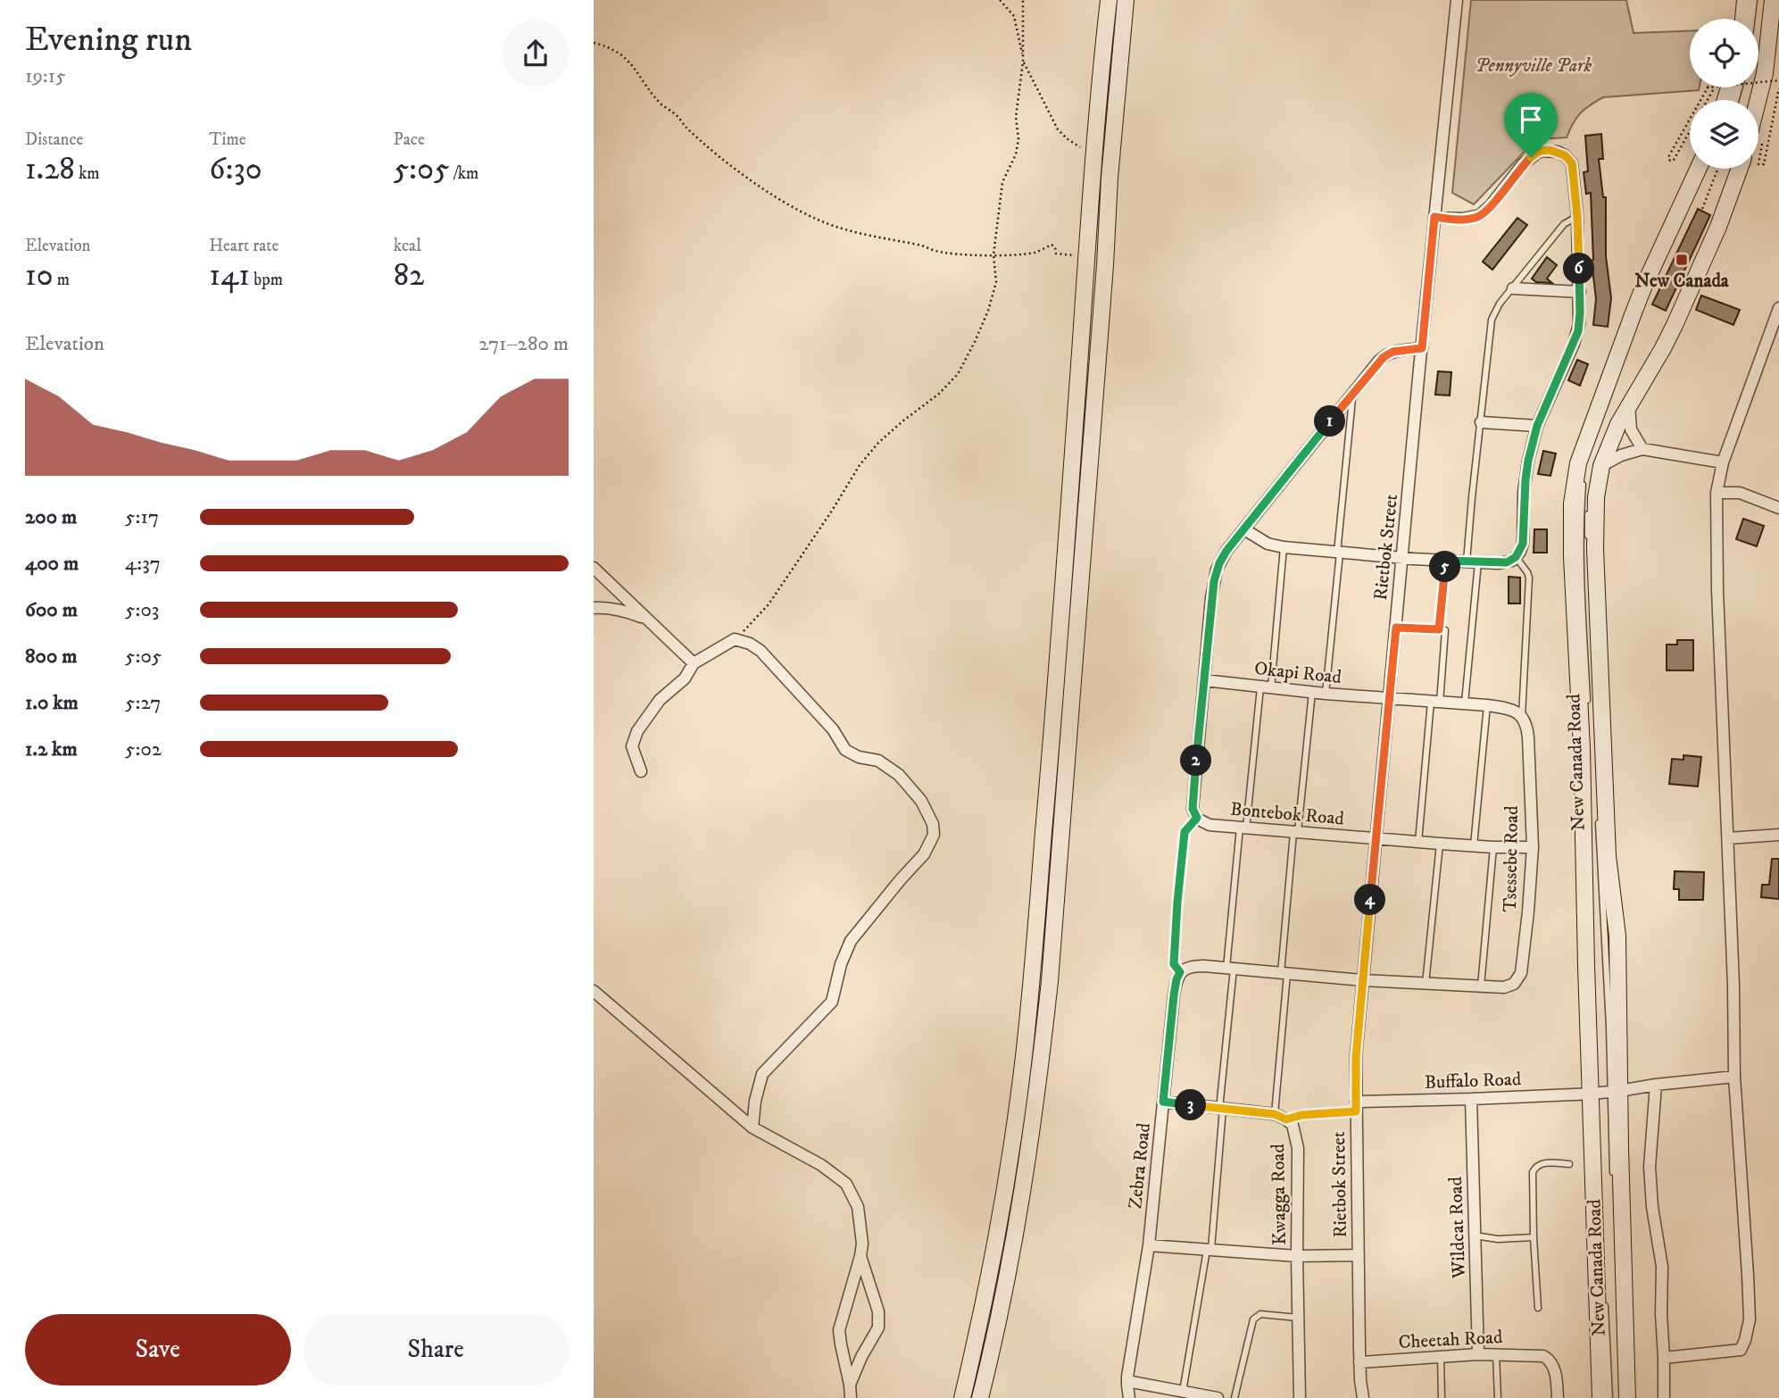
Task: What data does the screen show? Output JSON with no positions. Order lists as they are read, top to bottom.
{
  "streets": {
    "main road": ["New Canada Road"],
    "street": [
      "Rietbok Street",
      "Okapi Road",
      "Bontebok Road",
      "Tsessebe Road",
      "Buffalo Road",
      "Zebra Road",
      "Kwagga Road",
      "Wildcat Road",
      "Cheetah Road"
    ]
  },
  "crossings": [
    ["Rietbok Street", "Okapi Road"],
    ["Rietbok Street", "Bontebok Road"],
    ["Rietbok Street", "Tsessebe Road"],
    ["Rietbok Street", "Buffalo Road"],
    ["Rietbok Street", "Cheetah Road"],
    ["New Canada Road", "Buffalo Road"],
    ["Bontebok Road", "Tsessebe Road"],
    ["Buffalo Road", "Wildcat Road"],
    ["Zebra Road", "Kwagga Road"],
    ["Wildcat Road", "Cheetah Road"]
  ],
  "parks": ["Pennyville Park"],
  "places": {
    "transit": ["New Canada"]
  },
  "page": {
    "heading": ["Evening run", "19:15"],
    "stats": [
      ["Distance", "1.28 km"],
      ["Time", "6:30"],
      ["Pace", "5:05 /km"],
      ["Elevation", "10 m"],
      ["Heart rate", "141 bpm"],
      ["kcal", "82"]
    ],
    "pins": [
      "6",
      "1",
      "5",
      "2",
      "4",
      "3"
    ],
    "chart": ["Elevation", "271–280 m"],
    "list": [
      {
        "name": "200 m",
        "note": "5:17"
      },
      {
        "name": "400 m",
        "note": "4:37"
      },
      {
        "name": "600 m",
        "note": "5:03"
      },
      {
        "name": "800 m",
        "note": "5:05"
      },
      {
        "name": "1.0 km",
        "note": "5:27"
      },
      {
        "name": "1.2 km",
        "note": "5:02"
      }
    ],
    "buttons": ["Save", "Share"]
  }
}
